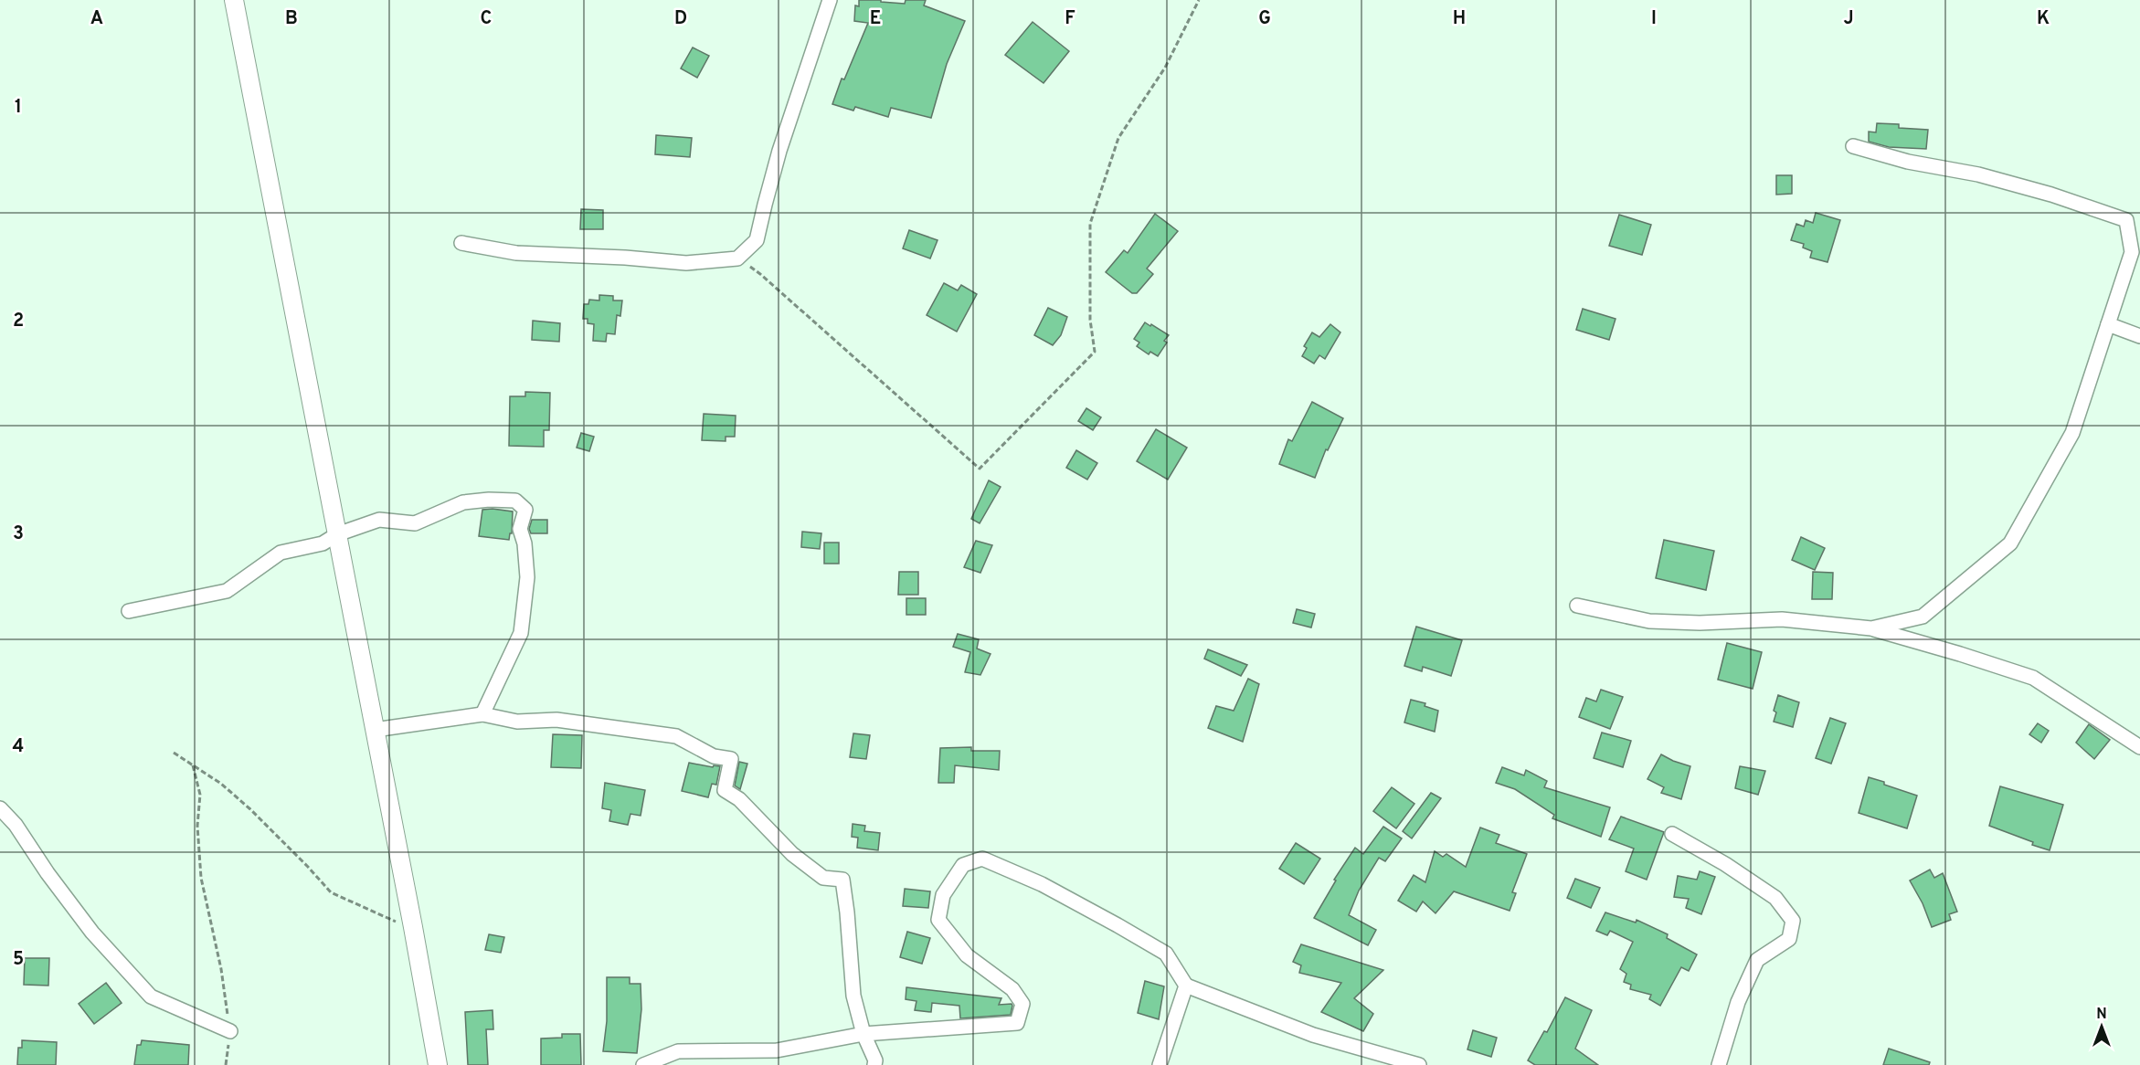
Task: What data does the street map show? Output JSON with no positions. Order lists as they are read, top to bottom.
{
  "north": "top",
  "grid": {
    "columns": [
      "A",
      "B",
      "C",
      "D",
      "E",
      "F",
      "G",
      "H",
      "I",
      "J",
      "K"
    ],
    "rows": [
      "1",
      "2",
      "3",
      "4",
      "5"
    ]
  }
}
